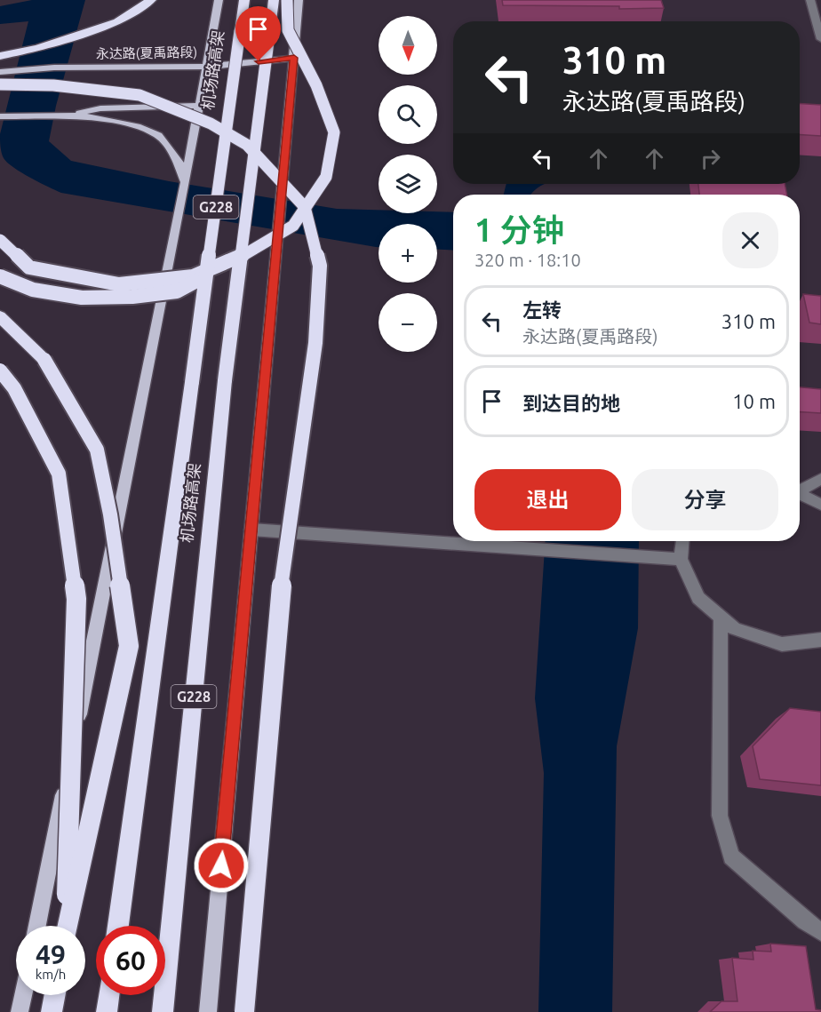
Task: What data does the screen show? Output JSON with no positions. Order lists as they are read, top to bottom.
{
  "streets": {
    "highway": ["机场路高架", "G228"],
    "main road": ["永达路(夏禹路段)"]
  },
  "north": "bottom",
  "page": {
    "map_buttons": ["+", "−"],
    "turn": ["310 m", "永达路(夏禹路段)"],
    "heading": ["1 分钟", "320 m · 18:10"],
    "list": [
      {
        "name": "左转",
        "note": "永达路(夏禹路段)",
        "value": "310 m"
      },
      {
        "name": "到达目的地",
        "value": "10 m"
      }
    ],
    "buttons": ["退出", "分享"],
    "speed": "49 km/h",
    "limit": "60"
  }
}
